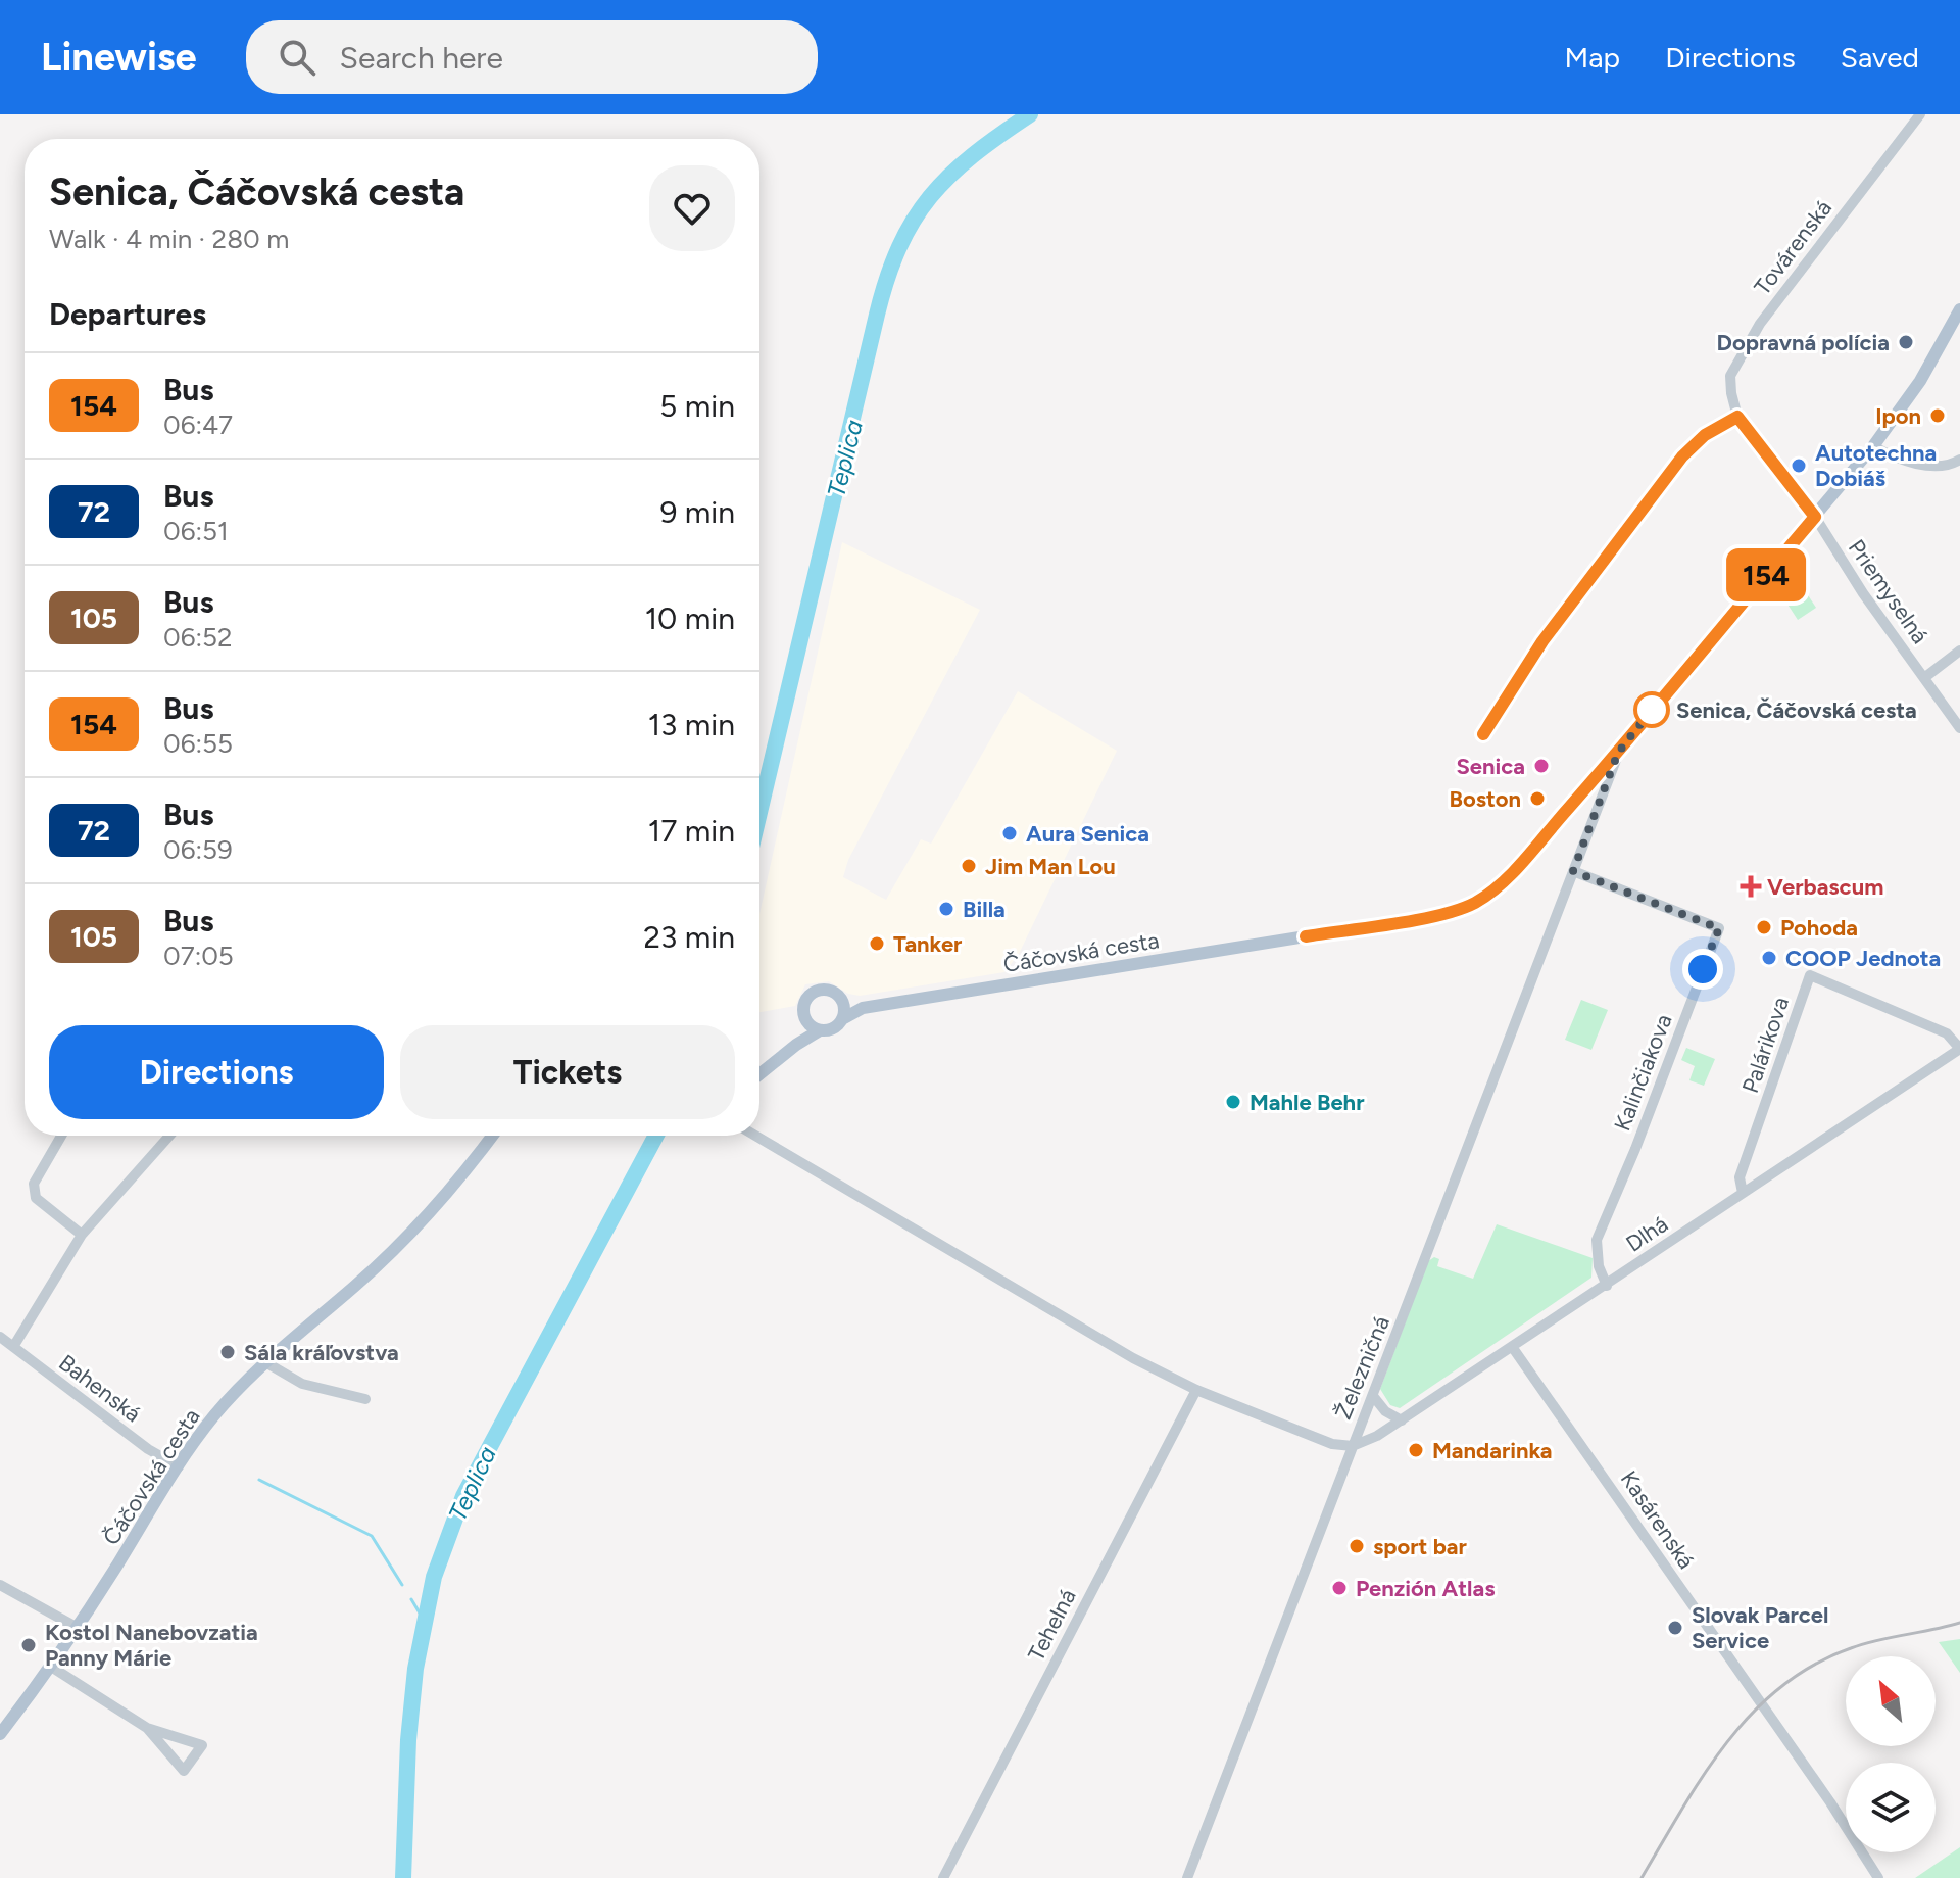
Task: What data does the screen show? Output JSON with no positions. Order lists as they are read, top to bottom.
{
  "streets": {
    "main road": ["Čáčovská cesta"],
    "street": [
      "Továrenská",
      "Priemyselná",
      "Palárikova",
      "Kalinčiakova",
      "Dlhá",
      "Železničná",
      "Bahenská",
      "Kasárenská",
      "Tehelná"
    ]
  },
  "crossings": [
    ["Továrenská", "Priemyselná"],
    ["Priemyselná", "Čáčovská cesta"],
    ["Čáčovská cesta", "Železničná"],
    ["Čáčovská cesta", "Bahenská"],
    ["Palárikova", "Dlhá"],
    ["Kalinčiakova", "Dlhá"],
    ["Kalinčiakova", "Železničná"],
    ["Dlhá", "Železničná"],
    ["Dlhá", "Kasárenská"]
  ],
  "water": ["Teplica"],
  "places": {
    "other": [
      "Dopravná polícia",
      "Ipon",
      "Autotechna Dobiáš",
      "Senica, Čáčovská cesta",
      "Senica",
      "Boston",
      "Aura Senica",
      "Jim Man Lou",
      "Billa",
      "Pohoda",
      "Tanker",
      "COOP Jednota",
      "Mahle Behr",
      "Sála kráľovstva",
      "Mandarinka",
      "sport bar",
      "Penzión Atlas",
      "Slovak Parcel Service",
      "Kostol Nanebovzatia Panny Márie"
    ],
    "health": ["Verbascum"]
  },
  "lines": ["bus line 154"],
  "north": "top left",
  "page": {
    "header": "Linewise",
    "search": "Search here",
    "nav": ["Map", "Directions", "Saved"],
    "on_map": "154",
    "heading": [
      ["Senica, Čáčovská cesta", "Walk · 4 min · 280 m"],
      "Departures"
    ],
    "list": [
      {
        "mark": "154",
        "name": "Bus",
        "note": "06:47",
        "value": "5 min"
      },
      {
        "mark": "72",
        "name": "Bus",
        "note": "06:51",
        "value": "9 min"
      },
      {
        "mark": "105",
        "name": "Bus",
        "note": "06:52",
        "value": "10 min"
      },
      {
        "mark": "154",
        "name": "Bus",
        "note": "06:55",
        "value": "13 min"
      },
      {
        "mark": "72",
        "name": "Bus",
        "note": "06:59",
        "value": "17 min"
      },
      {
        "mark": "105",
        "name": "Bus",
        "note": "07:05",
        "value": "23 min"
      }
    ],
    "buttons": ["Directions", "Tickets"]
  }
}
